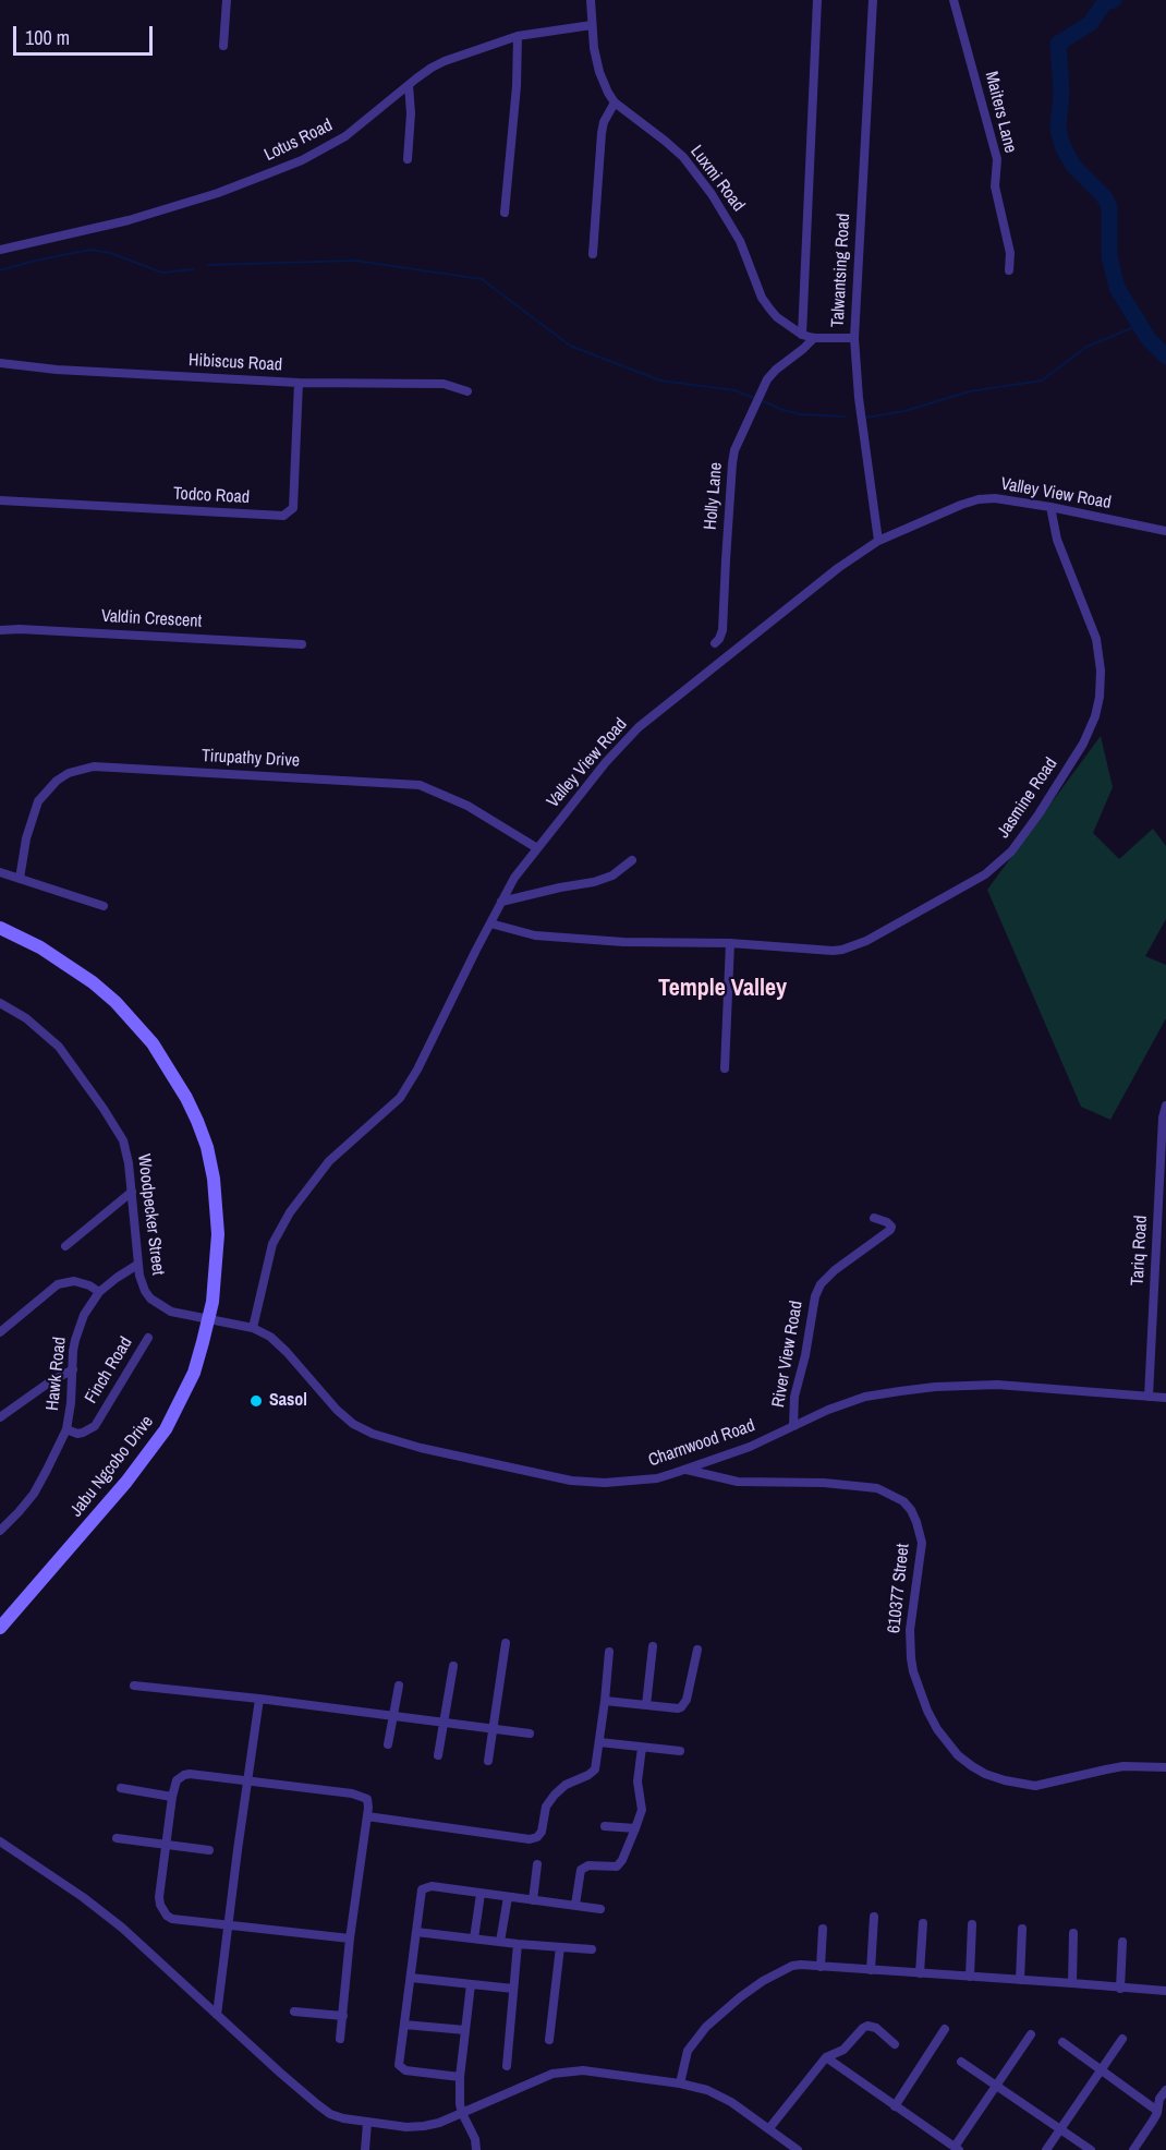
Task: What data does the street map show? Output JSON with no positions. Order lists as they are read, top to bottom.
{
  "streets": {
    "main road": ["Jabu Ngcobo Drive"],
    "street": [
      "Maiters Lane",
      "Lotus Road",
      "Luxmi Road",
      "Talwantsing Road",
      "Hibiscus Road",
      "Valley View Road",
      "Todco Road",
      "Holly Lane",
      "Valdin Crescent",
      "Tirupathy Drive",
      "Jasmine Road",
      "Woodpecker Street",
      "Tariq Road",
      "River View Road",
      "Finch Road",
      "Hawk Road",
      "Charnwood Road",
      "610377 Street"
    ]
  },
  "crossings": [
    ["Lotus Road", "Luxmi Road"],
    ["Luxmi Road", "Talwantsing Road"],
    ["Luxmi Road", "Holly Lane"],
    ["Talwantsing Road", "Valley View Road"],
    ["Hibiscus Road", "Todco Road"],
    ["Valley View Road", "Tirupathy Drive"],
    ["Valley View Road", "Jasmine Road"],
    ["Valley View Road", "Charnwood Road"],
    ["Woodpecker Street", "Hawk Road"],
    ["Woodpecker Street", "Charnwood Road"],
    ["Woodpecker Street", "Jabu Ngcobo Drive"],
    ["Tariq Road", "Charnwood Road"],
    ["River View Road", "Charnwood Road"],
    ["Finch Road", "Hawk Road"],
    ["Charnwood Road", "Jabu Ngcobo Drive"],
    ["Charnwood Road", "610377 Street"]
  ],
  "districts": ["Temple Valley"],
  "places": ["Sasol"],
  "scale_bar": "100 m"
}
